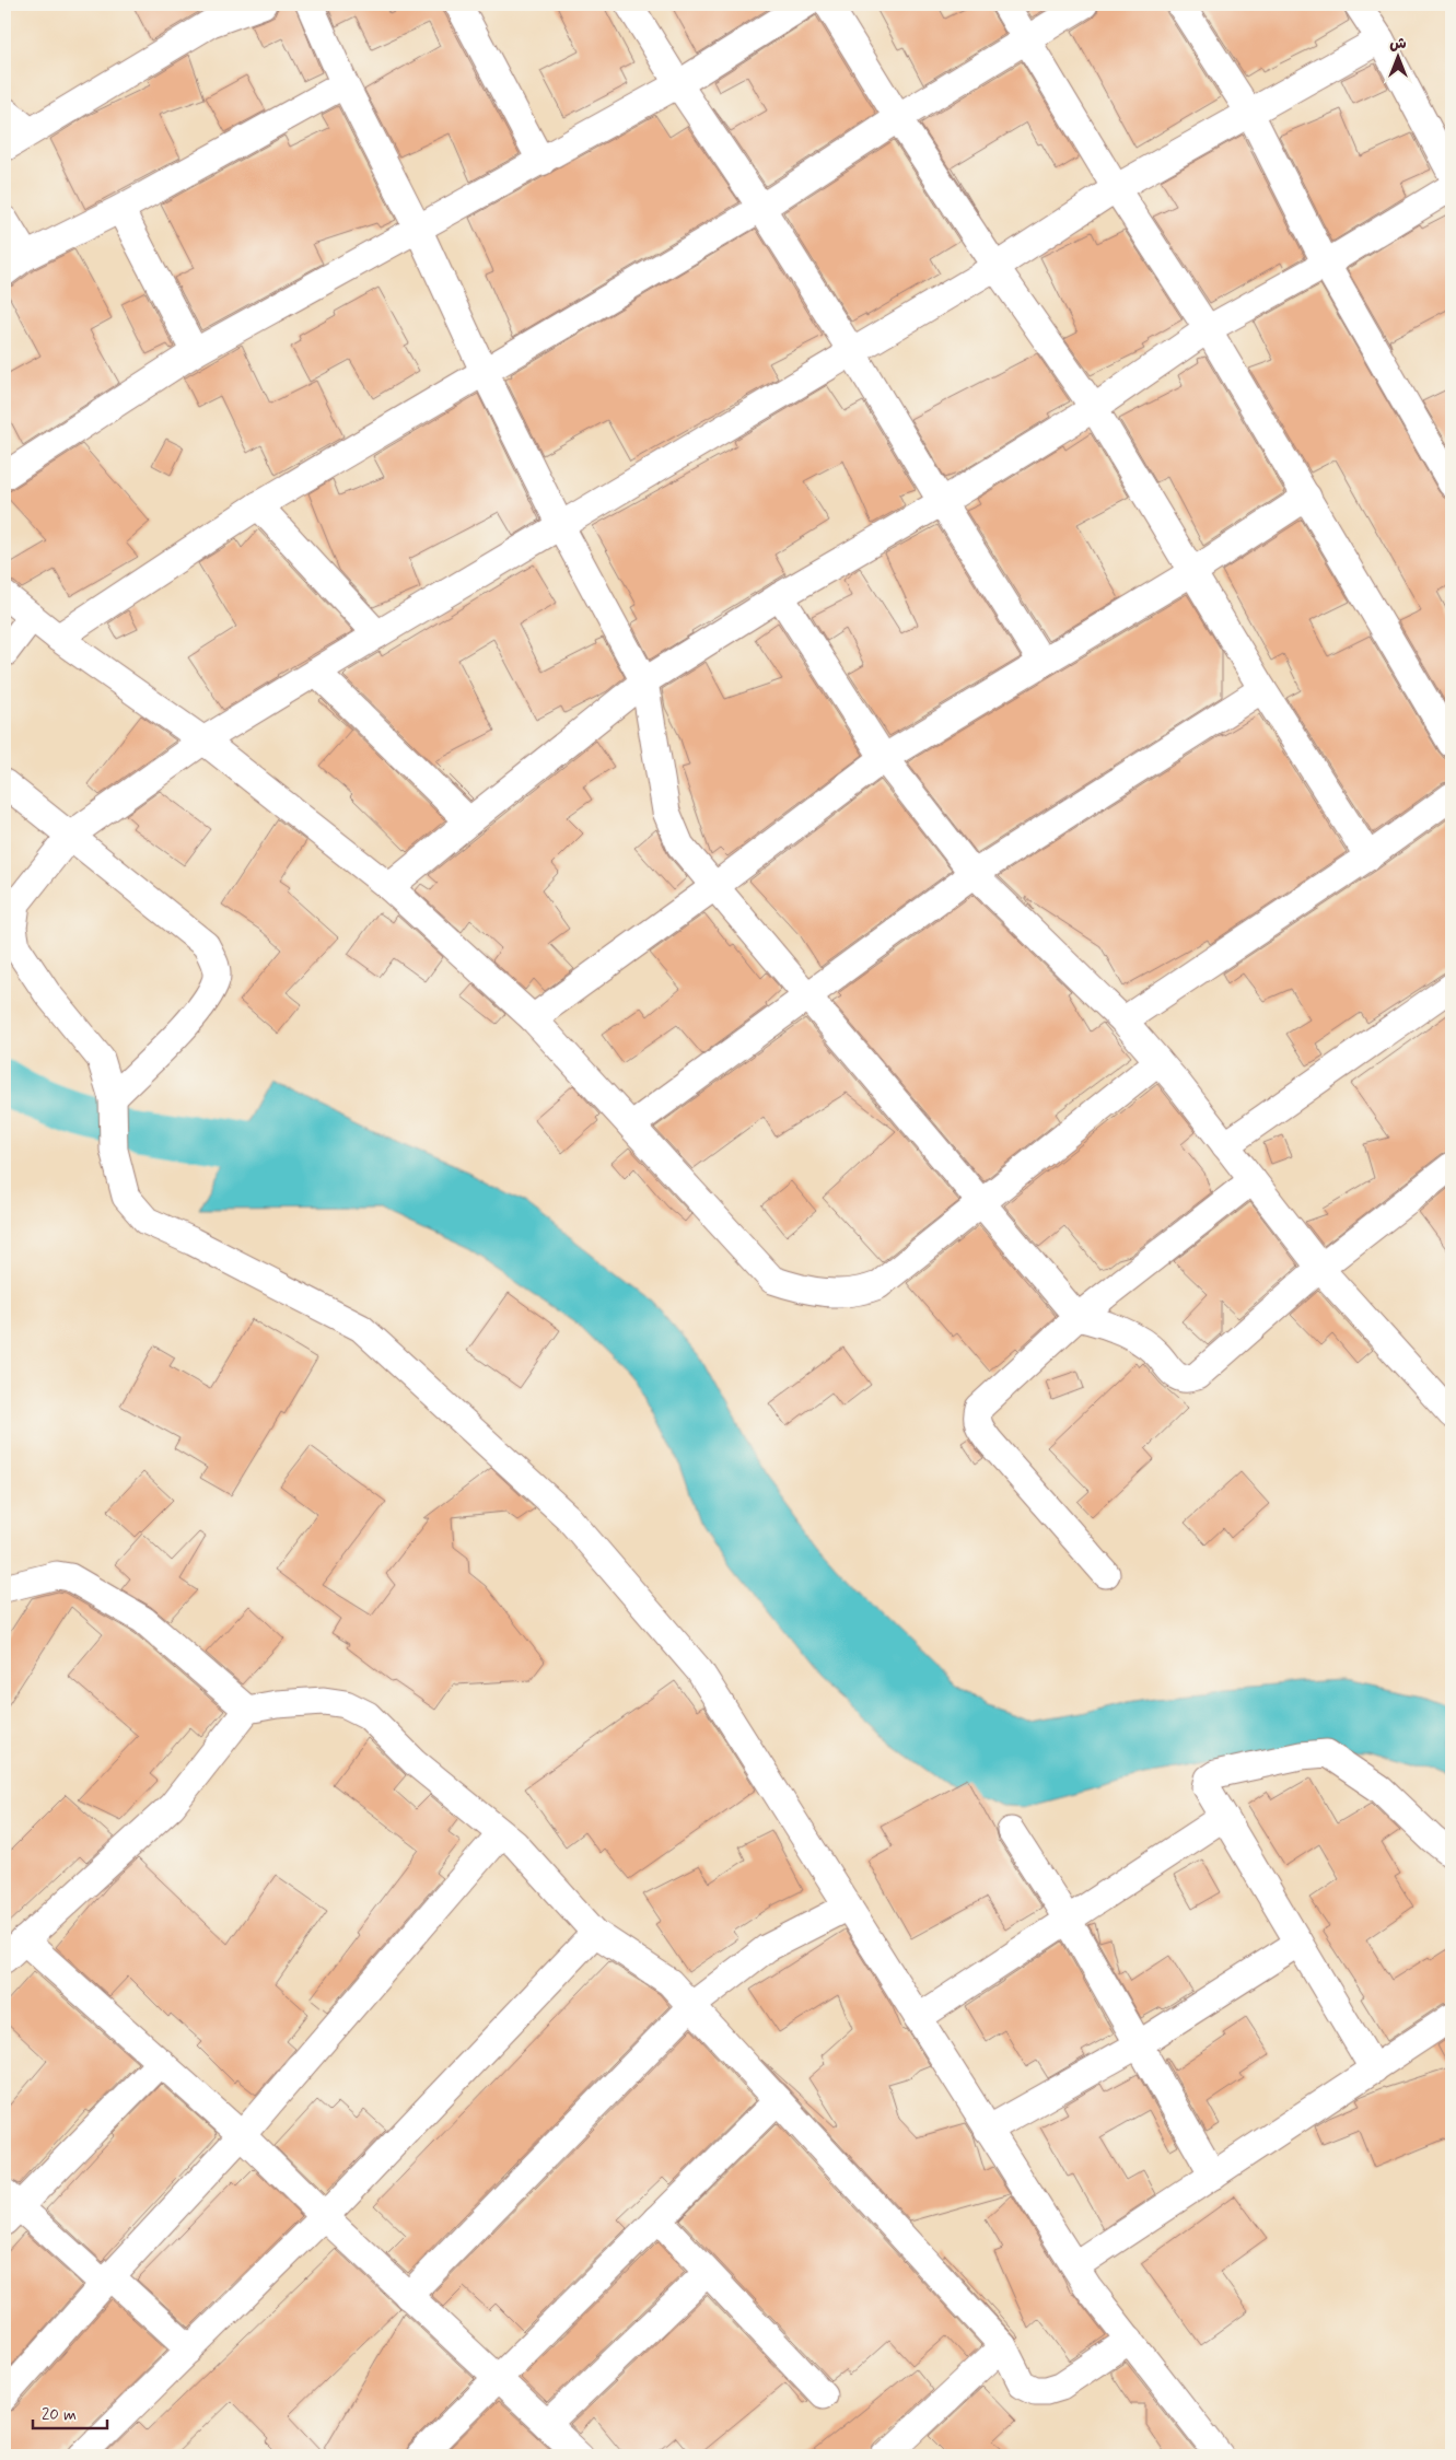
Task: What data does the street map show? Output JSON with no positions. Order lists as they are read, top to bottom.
{
  "scale_bar": "20 m",
  "north": "top"
}
